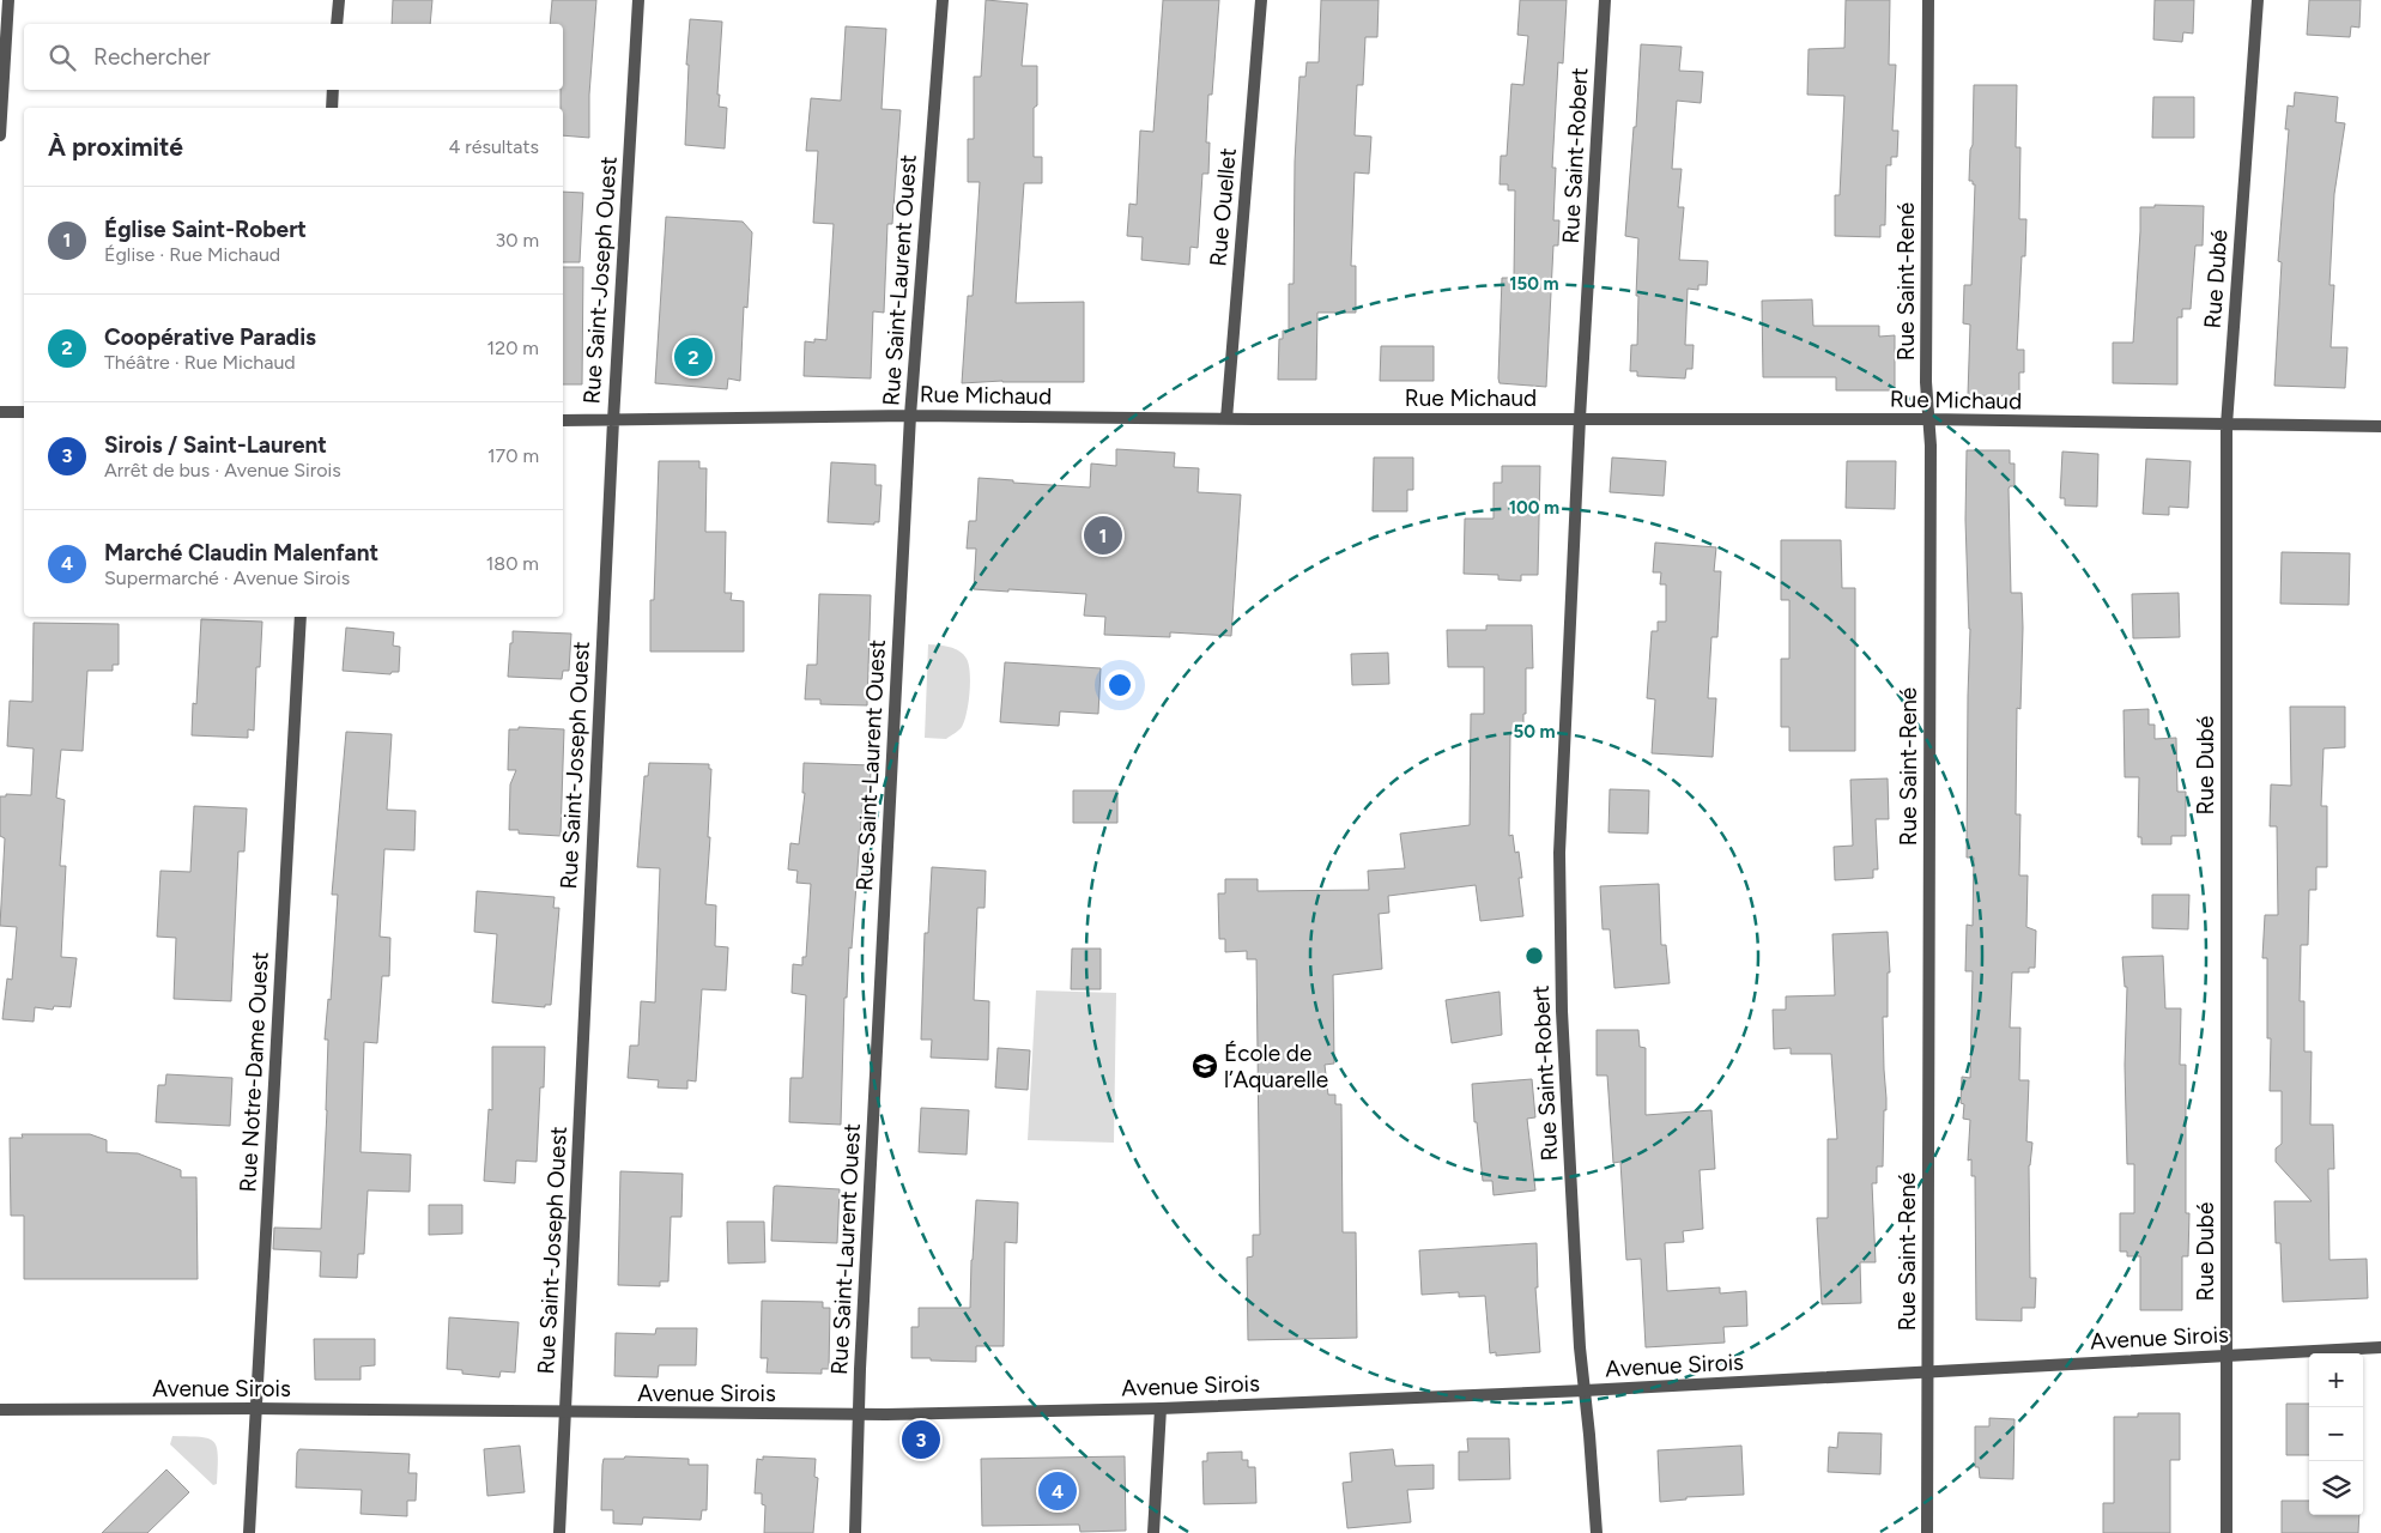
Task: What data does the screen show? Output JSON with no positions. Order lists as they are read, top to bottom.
{
  "streets": {
    "street": [
      "Rue Saint-Robert",
      "Rue Ouellet",
      "Rue Dubé",
      "Rue Saint-Joseph Ouest",
      "Rue Saint-Laurent Ouest",
      "Rue Saint-René",
      "Rue Michaud",
      "Rue Notre-Dame Ouest",
      "Avenue Sirois"
    ]
  },
  "crossings": [
    ["Rue Saint-Robert", "Rue Michaud"],
    ["Rue Saint-Robert", "Avenue Sirois"],
    ["Rue Ouellet", "Rue Michaud"],
    ["Rue Dubé", "Rue Michaud"],
    ["Rue Dubé", "Avenue Sirois"],
    ["Rue Saint-Joseph Ouest", "Rue Michaud"],
    ["Rue Saint-Joseph Ouest", "Avenue Sirois"],
    ["Rue Saint-Laurent Ouest", "Rue Michaud"],
    ["Rue Saint-Laurent Ouest", "Avenue Sirois"],
    ["Rue Saint-René", "Rue Michaud"],
    ["Rue Saint-René", "Avenue Sirois"],
    ["Rue Notre-Dame Ouest", "Avenue Sirois"]
  ],
  "places": {
    "school or university": ["École de l’Aquarelle"]
  },
  "page": {
    "search": "Rechercher",
    "heading": ["À proximité", "4 résultats"],
    "list": [
      {
        "mark": "1",
        "name": "Église Saint-Robert",
        "note": "Église · Rue Michaud",
        "value": "30 m"
      },
      {
        "mark": "2",
        "name": "Coopérative Paradis",
        "note": "Théâtre · Rue Michaud",
        "value": "120 m"
      },
      {
        "mark": "3",
        "name": "Sirois / Saint-Laurent",
        "note": "Arrêt de bus · Avenue Sirois",
        "value": "170 m"
      },
      {
        "mark": "4",
        "name": "Marché Claudin Malenfant",
        "note": "Supermarché · Avenue Sirois",
        "value": "180 m"
      }
    ],
    "pins": [
      "2",
      "1",
      "3",
      "4"
    ],
    "map_buttons": ["+", "−"]
  },
  "rings": ["150 m", "100 m", "50 m"]
}
